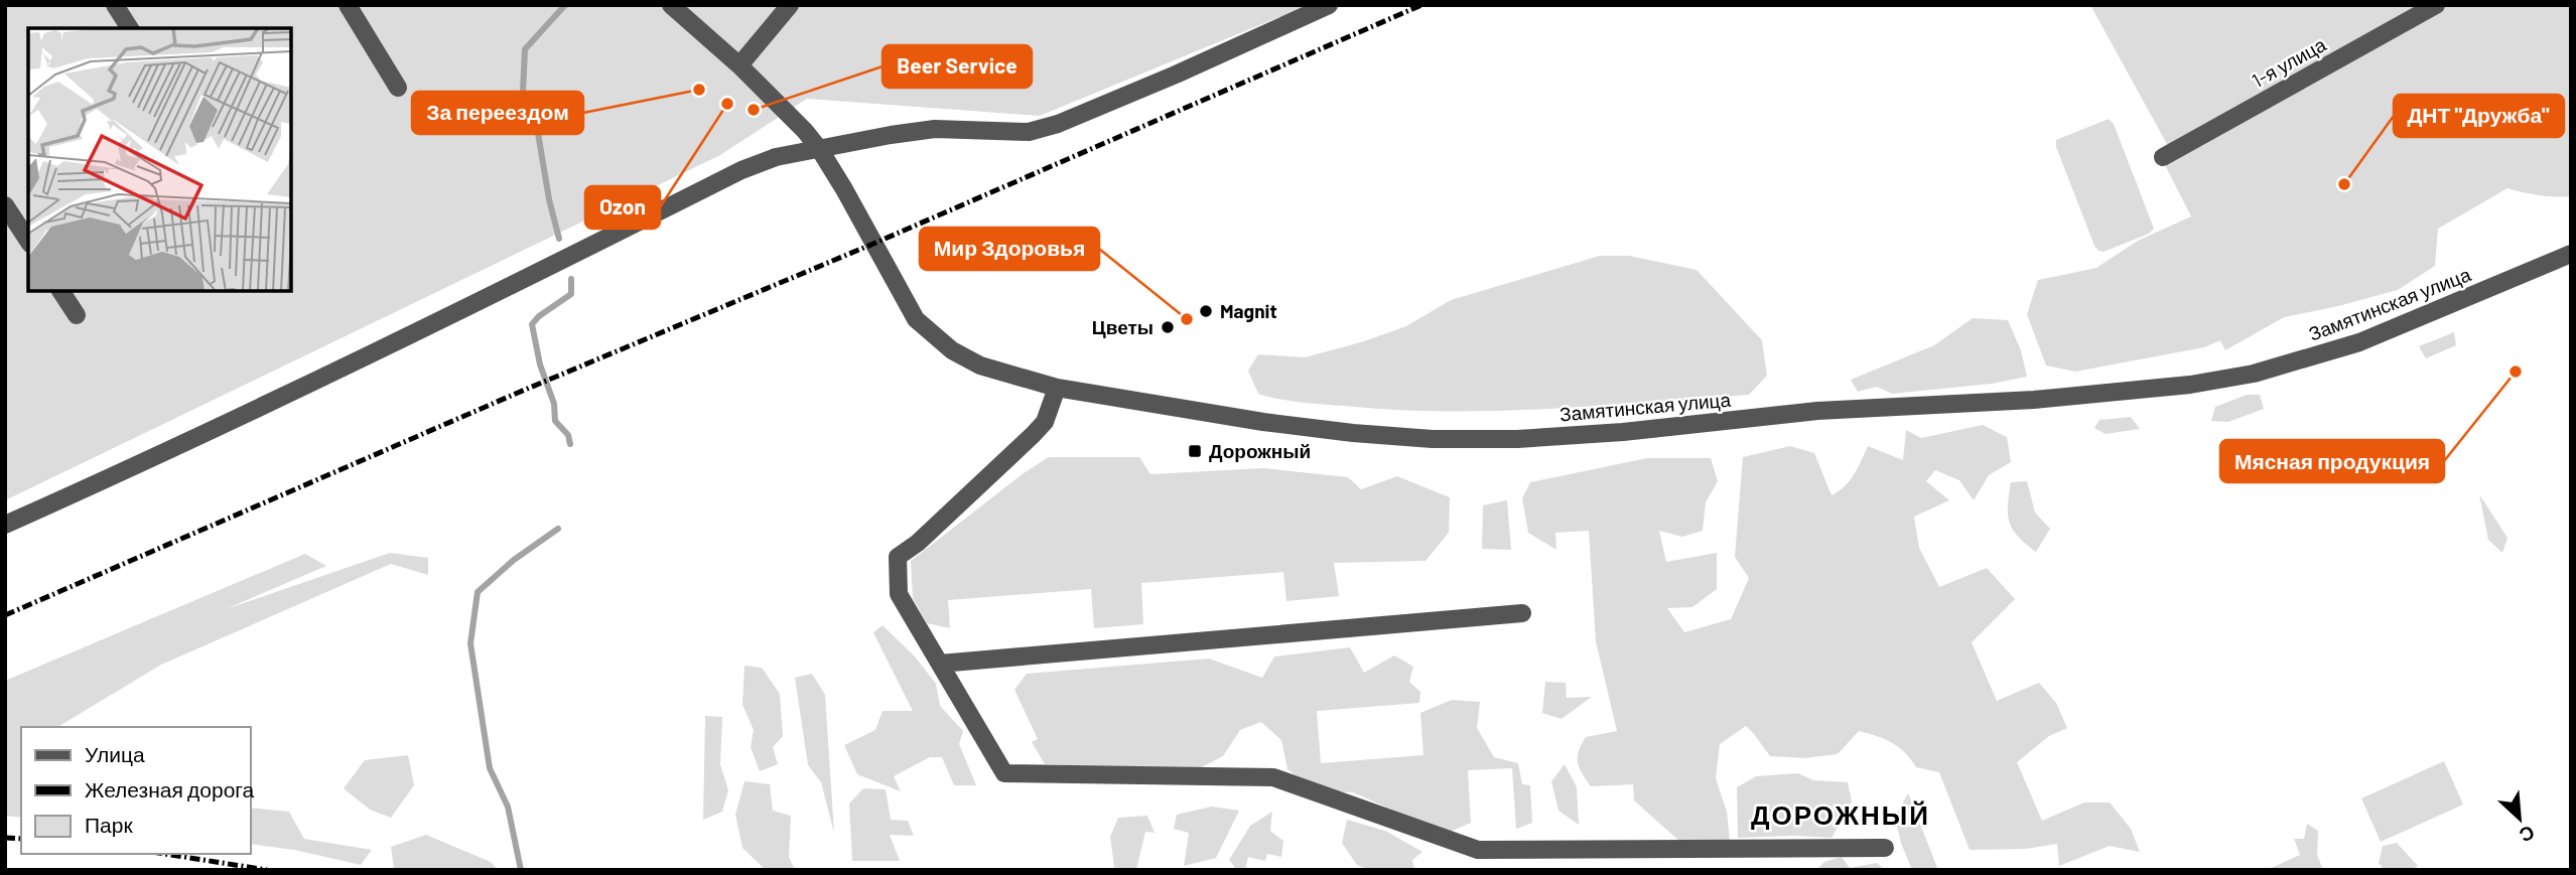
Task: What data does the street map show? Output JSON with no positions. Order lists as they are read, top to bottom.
{
  "streets": {
    "street": ["1-я улица", "Замятинская улица"]
  },
  "districts": ["ДОРОЖНЫЙ"],
  "places": {
    "other": [
      "За переездом",
      "Ozon",
      "Beer Service",
      "ДНТ \"Дружба\"",
      "Magnit",
      "Мир Здоровья",
      "Цветы",
      "Мясная продукция"
    ],
    "transit": ["Дорожный"]
  },
  "legend": ["Улица", "Железная дорога", "Парк"],
  "north": "bottom right"
}
